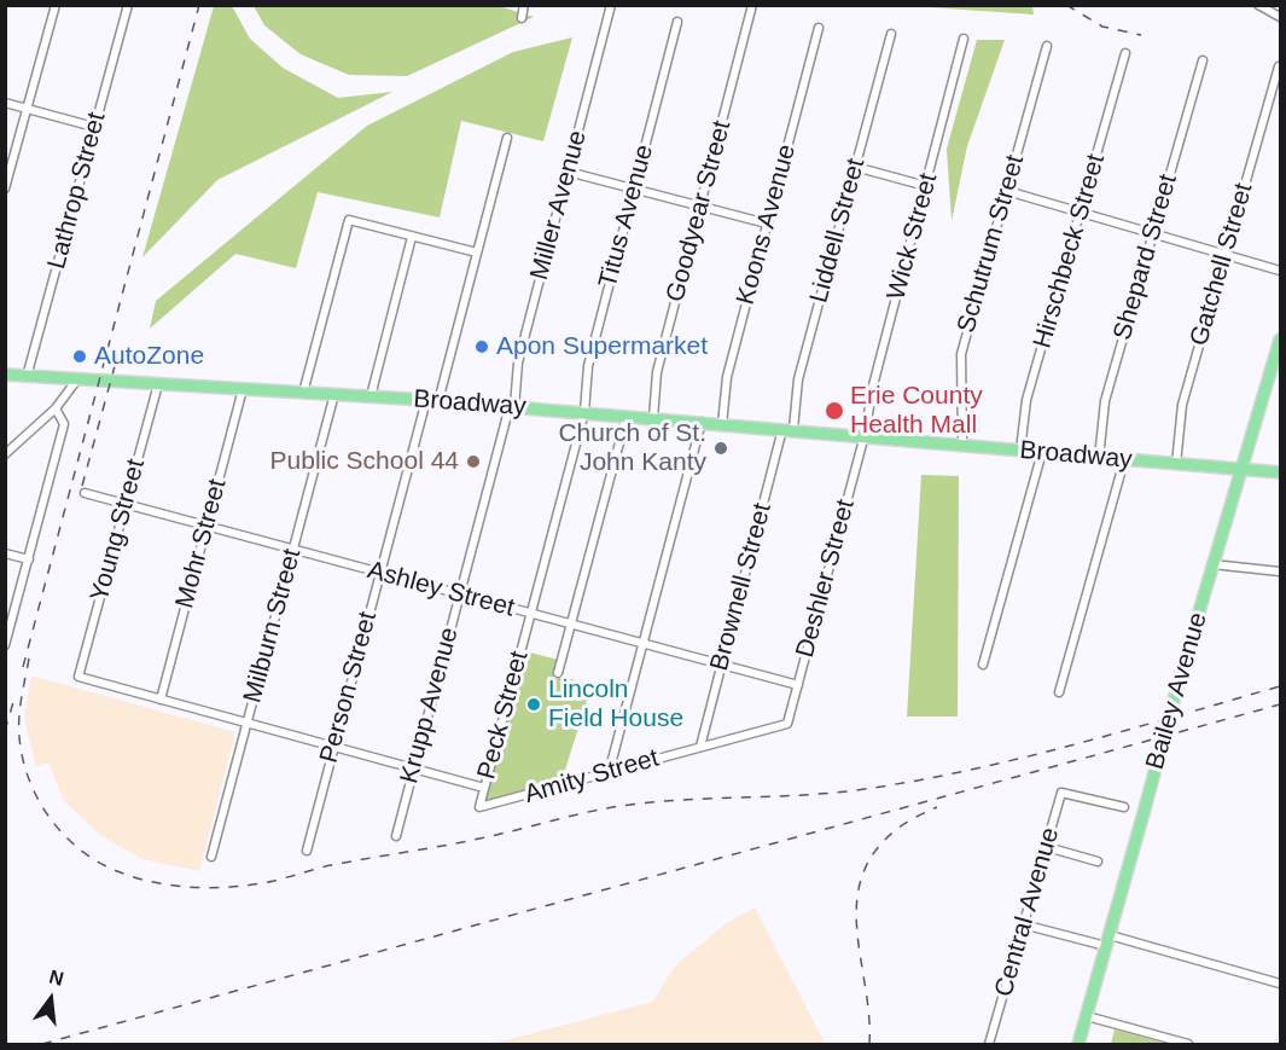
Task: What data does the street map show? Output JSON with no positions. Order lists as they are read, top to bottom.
{
  "streets": {
    "main road": ["Broadway", "Bailey Avenue"],
    "street": [
      "Lathrop Street",
      "Miller Avenue",
      "Goodyear Street",
      "Titus Avenue",
      "Koons Avenue",
      "Liddell Street",
      "Wick Street",
      "Schutrum Street",
      "Hirschbeck Street",
      "Shepard Street",
      "Gatchell Street",
      "Young Street",
      "Mohr Street",
      "Deshler Street",
      "Brownell Street",
      "Ashley Street",
      "Milburn Street",
      "Person Street",
      "Krupp Avenue",
      "Peck Street",
      "Amity Street",
      "Central Avenue"
    ]
  },
  "crossings": [
    ["Lathrop Street", "Broadway"],
    ["Miller Avenue", "Broadway"],
    ["Miller Avenue", "Krupp Avenue"],
    ["Goodyear Street", "Broadway"],
    ["Titus Avenue", "Broadway"],
    ["Titus Avenue", "Peck Street"],
    ["Koons Avenue", "Broadway"],
    ["Liddell Street", "Broadway"],
    ["Liddell Street", "Brownell Street"],
    ["Wick Street", "Broadway"],
    ["Wick Street", "Deshler Street"],
    ["Schutrum Street", "Broadway"],
    ["Hirschbeck Street", "Broadway"],
    ["Shepard Street", "Broadway"],
    ["Gatchell Street", "Broadway"],
    ["Broadway", "Young Street"],
    ["Broadway", "Mohr Street"],
    ["Broadway", "Deshler Street"],
    ["Broadway", "Brownell Street"],
    ["Broadway", "Milburn Street"],
    ["Broadway", "Person Street"],
    ["Broadway", "Bailey Avenue"],
    ["Broadway", "Krupp Avenue"],
    ["Broadway", "Peck Street"],
    ["Young Street", "Mohr Street"],
    ["Young Street", "Ashley Street"],
    ["Mohr Street", "Ashley Street"],
    ["Deshler Street", "Ashley Street"],
    ["Deshler Street", "Amity Street"],
    ["Brownell Street", "Ashley Street"],
    ["Brownell Street", "Amity Street"],
    ["Ashley Street", "Milburn Street"],
    ["Ashley Street", "Person Street"],
    ["Ashley Street", "Krupp Avenue"],
    ["Ashley Street", "Peck Street"],
    ["Peck Street", "Amity Street"]
  ],
  "places": [
    "Apon Supermarket",
    "AutoZone",
    "Erie County Health Mall",
    "Church of St. John Kanty",
    "Public School 44",
    "Lincoln Field House"
  ],
  "north": "top"
}
